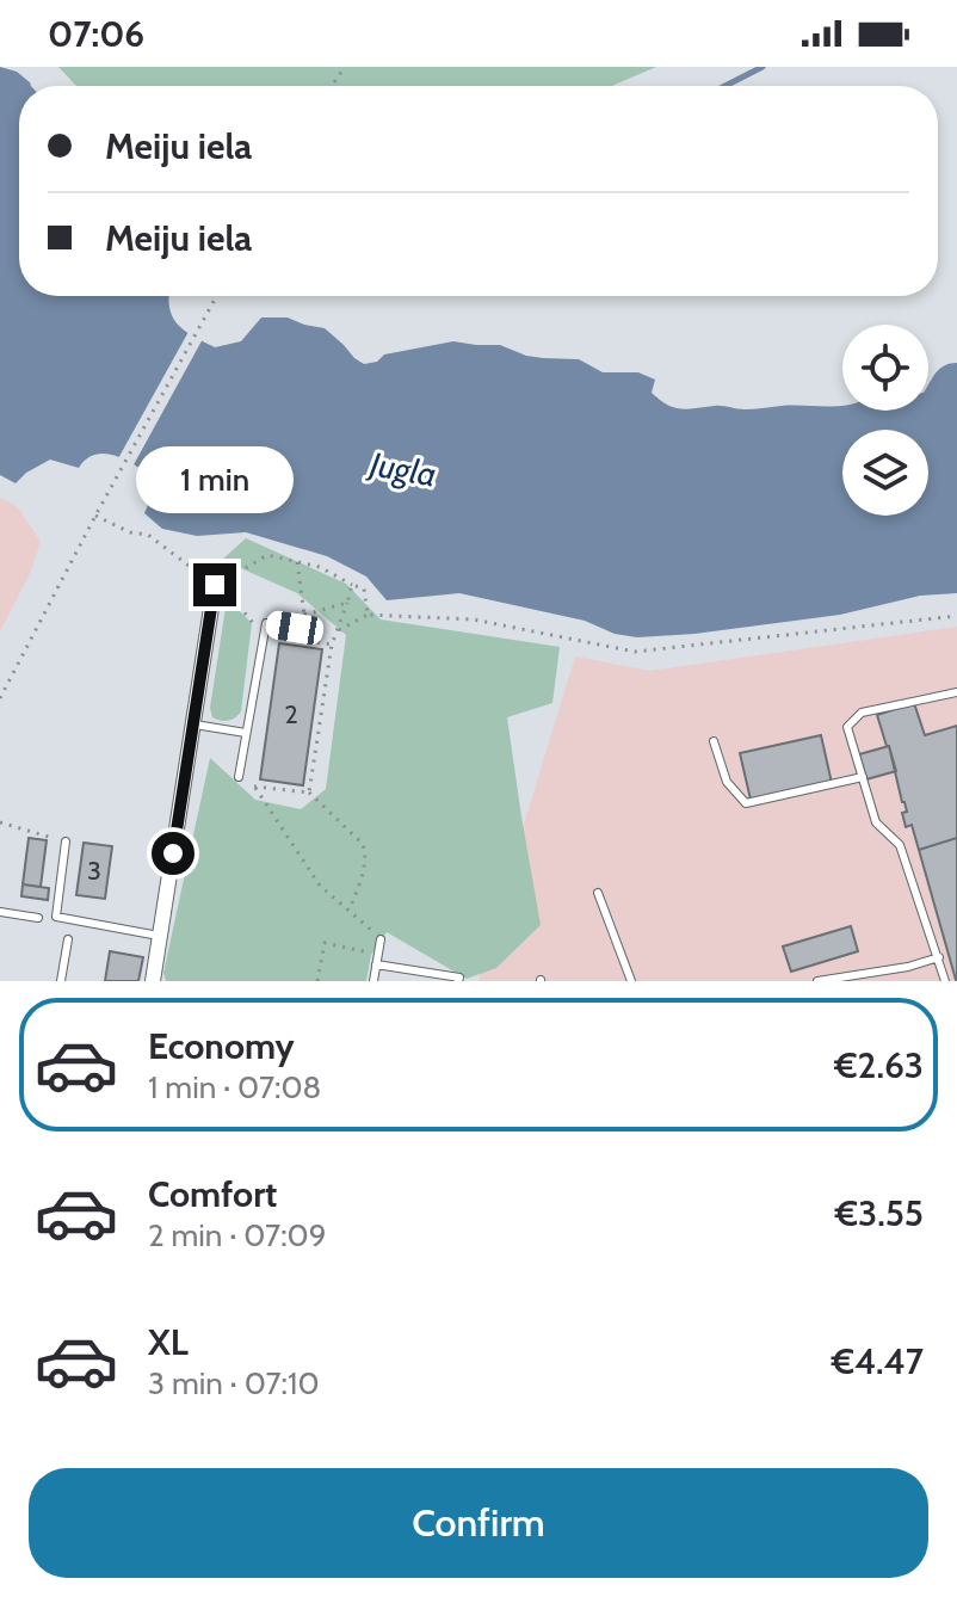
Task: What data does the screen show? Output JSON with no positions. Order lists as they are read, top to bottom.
{
  "water": ["Jugla"],
  "house_numbers": ["2", "3"],
  "page": {
    "status": "07:06",
    "banner": ["Meiju iela", "Meiju iela"],
    "bubble": "1 min",
    "list": [
      {
        "name": "Economy",
        "note": "1 min · 07:08",
        "value": "€2.63"
      },
      {
        "name": "Comfort",
        "note": "2 min · 07:09",
        "value": "€3.55"
      },
      {
        "name": "XL",
        "note": "3 min · 07:10",
        "value": "€4.47"
      }
    ],
    "buttons": "Confirm"
  }
}
